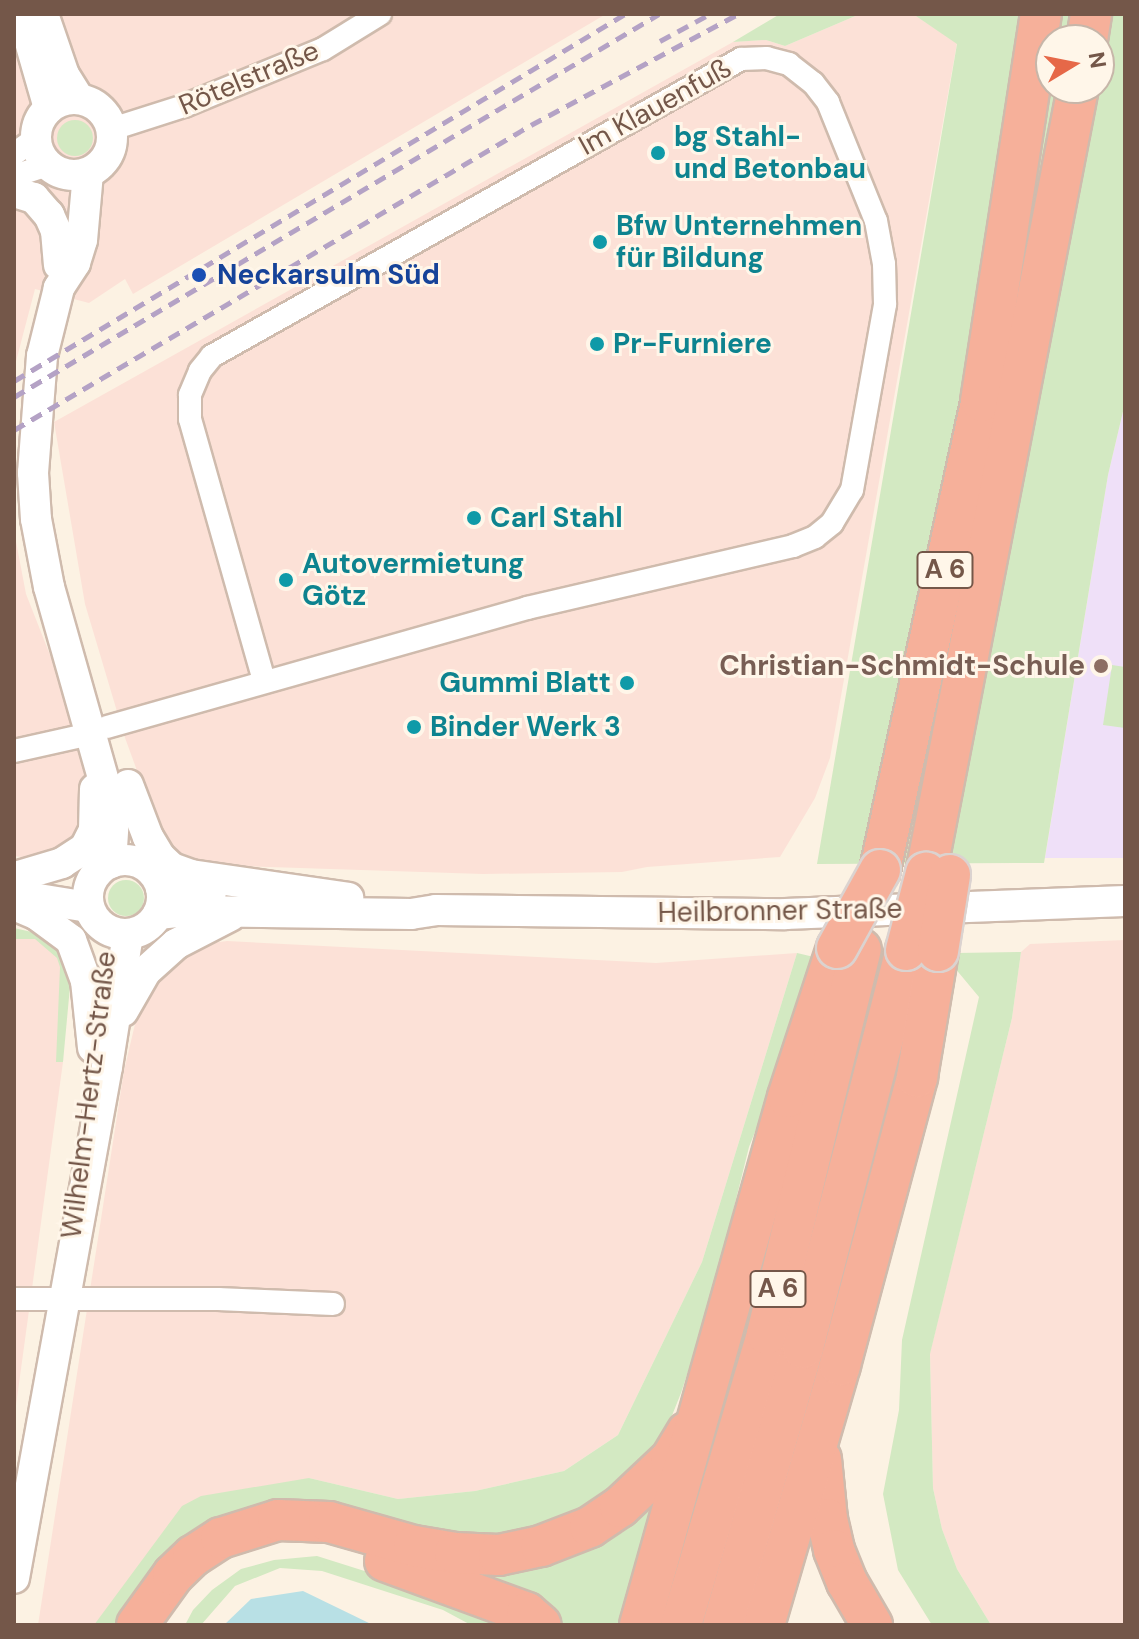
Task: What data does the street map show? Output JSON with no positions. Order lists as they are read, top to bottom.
{
  "streets": {
    "highway": ["A 6"],
    "main road": ["Heilbronner Straße", "Wilhelm-Hertz-Straße"],
    "street": ["Rötelstraße", "Im Klauenfuß"]
  },
  "crossings": [
    ["Heilbronner Straße", "Wilhelm-Hertz-Straße"]
  ],
  "places": [
    "bg Stahl- und Betonbau",
    "Bfw Unternehmen für Bildung",
    "Neckarsulm Süd",
    "Pr-Furniere",
    "Carl Stahl",
    "Autovermietung Götz",
    "Christian-Schmidt-Schule",
    "Gummi Blatt",
    "Binder Werk 3"
  ],
  "north": "right"
}
